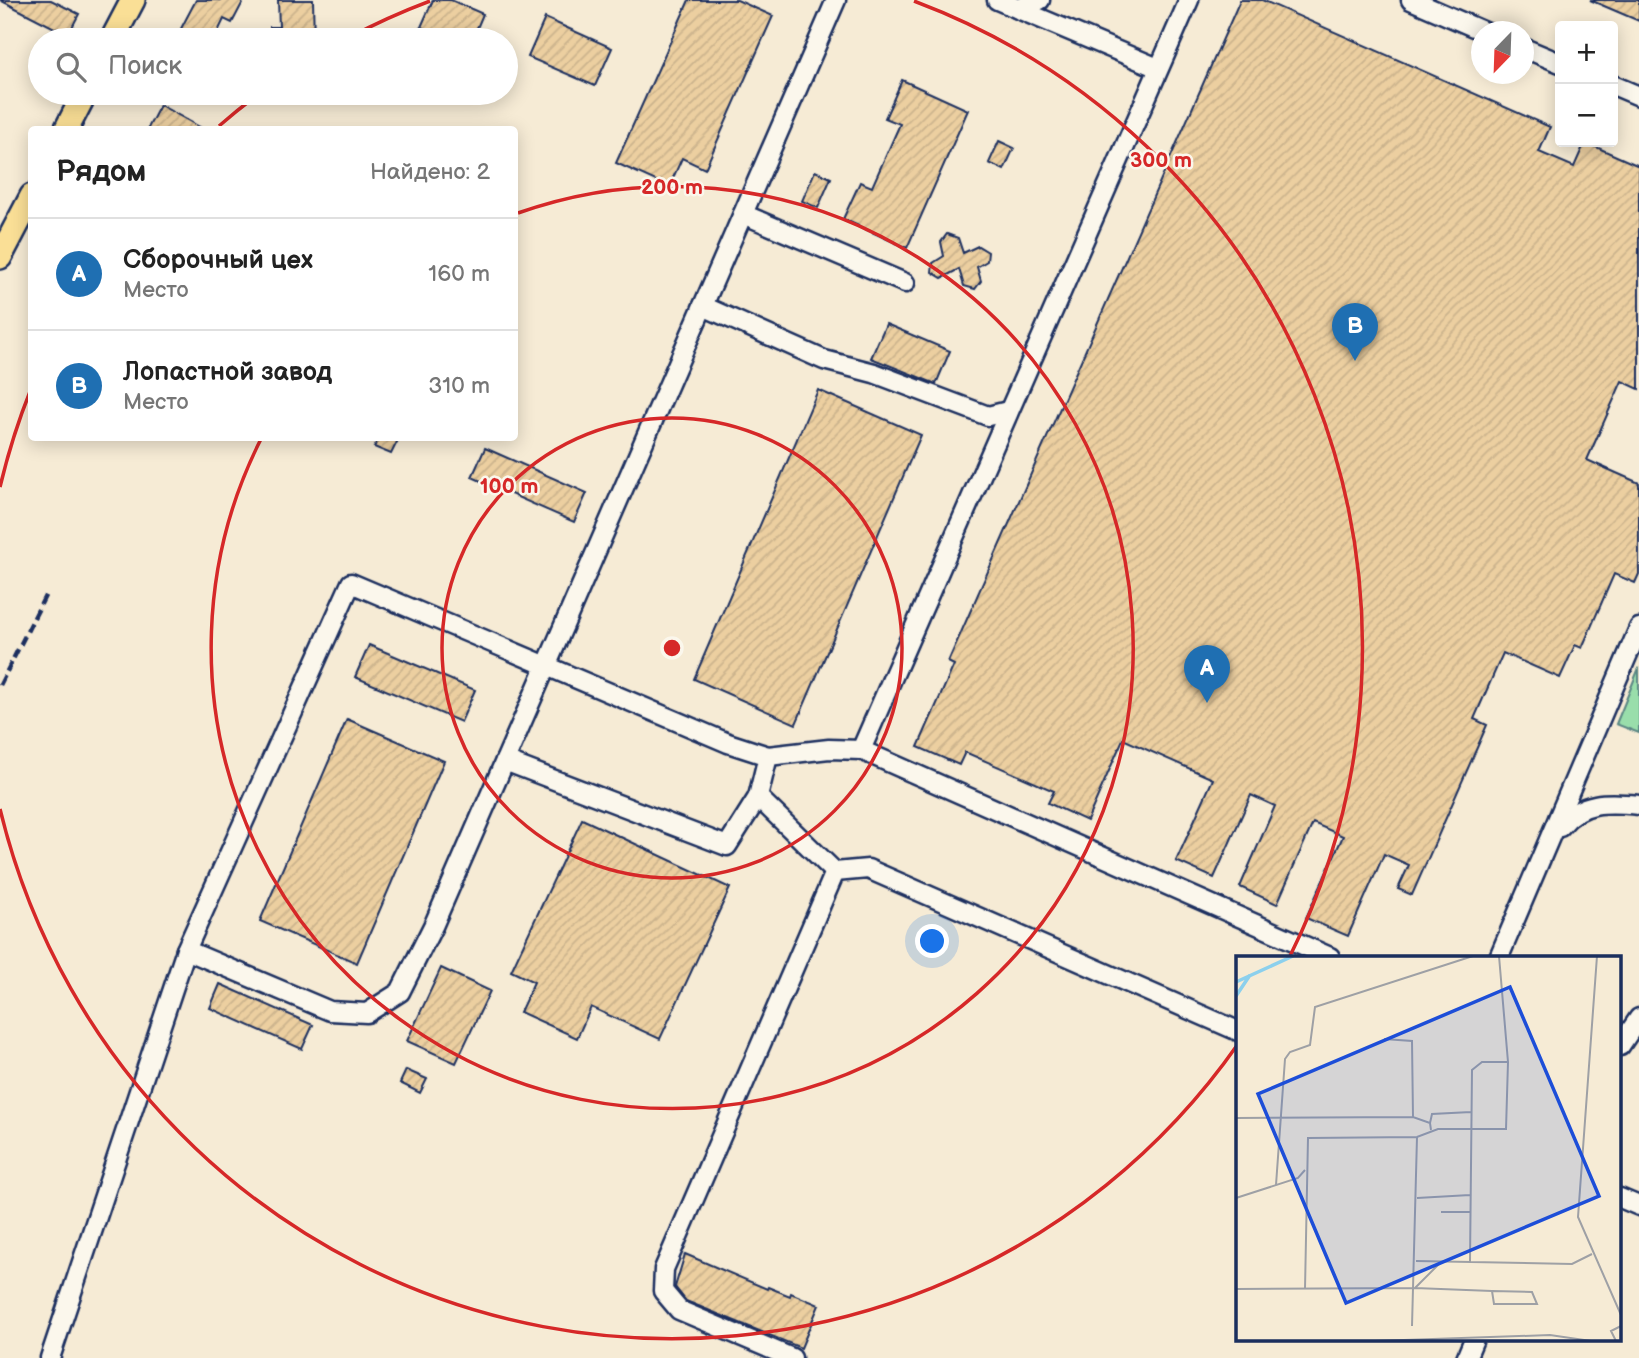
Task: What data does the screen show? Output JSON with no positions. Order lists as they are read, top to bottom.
{
  "north": "bottom left",
  "page": {
    "map_buttons": ["+", "−"],
    "search": "Поиск",
    "heading": ["Рядом", "Найдено: 2"],
    "list": [
      {
        "mark": "A",
        "name": "Сборочный цех",
        "note": "Место",
        "value": "160 m"
      },
      {
        "mark": "B",
        "name": "Лопастной завод",
        "note": "Место",
        "value": "310 m"
      }
    ],
    "pins": ["B", "A"]
  },
  "rings": ["300 m", "200 m", "100 m"]
}
